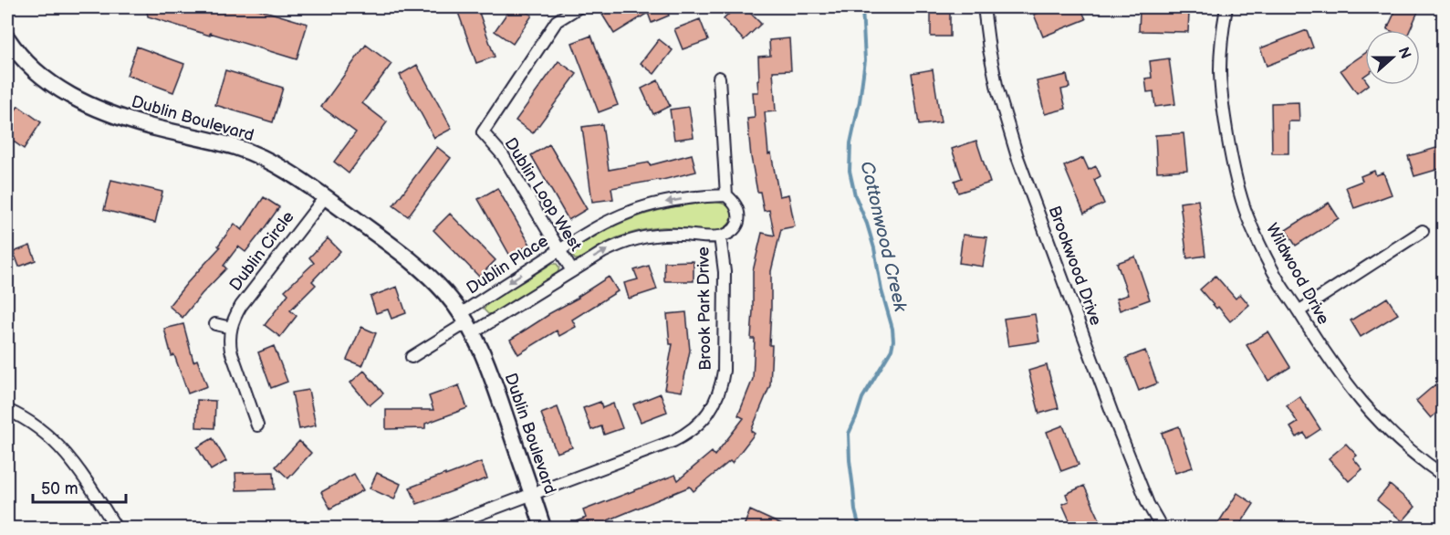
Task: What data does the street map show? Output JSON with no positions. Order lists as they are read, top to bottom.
{
  "streets": {
    "main road": ["Dublin Boulevard"],
    "street": [
      "Dublin Loop West",
      "Dublin Circle",
      "Dublin Place",
      "Brookwood Drive",
      "Wildwood Drive",
      "Brook Park Drive"
    ]
  },
  "crossings": [
    ["Dublin Boulevard", "Dublin Circle"],
    ["Dublin Boulevard", "Dublin Place"],
    ["Dublin Boulevard", "Brook Park Drive"],
    ["Dublin Loop West", "Dublin Place"]
  ],
  "water": ["Cottonwood Creek"],
  "scale_bar": "50 m",
  "north": "right"
}
